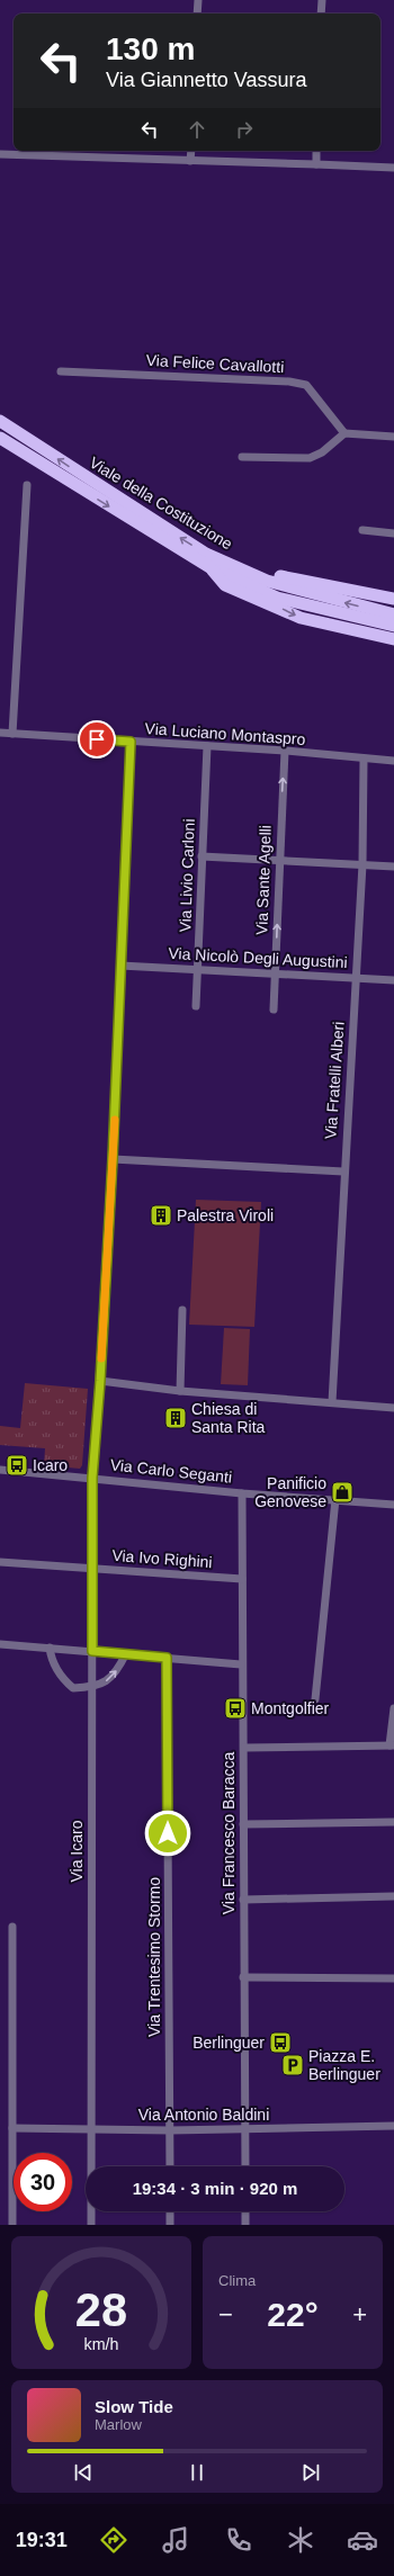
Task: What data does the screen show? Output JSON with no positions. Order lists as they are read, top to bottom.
{
  "streets": {
    "highway": ["Viale della Costituzione"],
    "street": [
      "Via Felice Cavallotti",
      "Via Luciano Montaspro",
      "Via Livio Carloni",
      "Via Sante Agelli",
      "Via Nicolò Degli Augustini",
      "Via Fratelli Alberi",
      "Via Carlo Seganti",
      "Via Ivo Righini",
      "Via Francesco Baracca",
      "Via Icaro",
      "Via Trentesimo Stormo",
      "Via Antonio Baldini"
    ]
  },
  "crossings": [
    ["Via Luciano Montaspro", "Via Livio Carloni"],
    ["Via Luciano Montaspro", "Via Sante Agelli"],
    ["Via Luciano Montaspro", "Via Fratelli Alberi"],
    ["Via Luciano Montaspro", "Via Icaro"],
    ["Via Livio Carloni", "Via Nicolò Degli Augustini"],
    ["Via Sante Agelli", "Via Nicolò Degli Augustini"],
    ["Via Nicolò Degli Augustini", "Via Fratelli Alberi"],
    ["Via Nicolò Degli Augustini", "Via Icaro"],
    ["Via Carlo Seganti", "Via Francesco Baracca"],
    ["Via Carlo Seganti", "Via Icaro"],
    ["Via Ivo Righini", "Via Francesco Baracca"],
    ["Via Ivo Righini", "Via Icaro"],
    ["Via Francesco Baracca", "Via Antonio Baldini"],
    ["Via Icaro", "Via Antonio Baldini"],
    ["Via Trentesimo Stormo", "Via Antonio Baldini"]
  ],
  "one_way": ["Via Sante Agelli"],
  "places": {
    "building": ["Palestra Viroli", "Chiesa di Santa Rita"],
    "bus stop": ["Icaro", "Montgolfier", "Berlinguer"],
    "shop": ["Panificio Genovese"],
    "parking": ["Piazza E. Berlinguer"]
  },
  "page": {
    "turn": ["130 m", "Via Giannetto Vassura"],
    "limit": "30",
    "trip": "19:34 · 3 min · 920 m",
    "tile": "Clima",
    "heat": ["−", "22°", "+"],
    "song": ["Slow Tide", "Marlow"],
    "tabs": "19:31",
    "gauge": ["28", "km/h"]
  }
}
